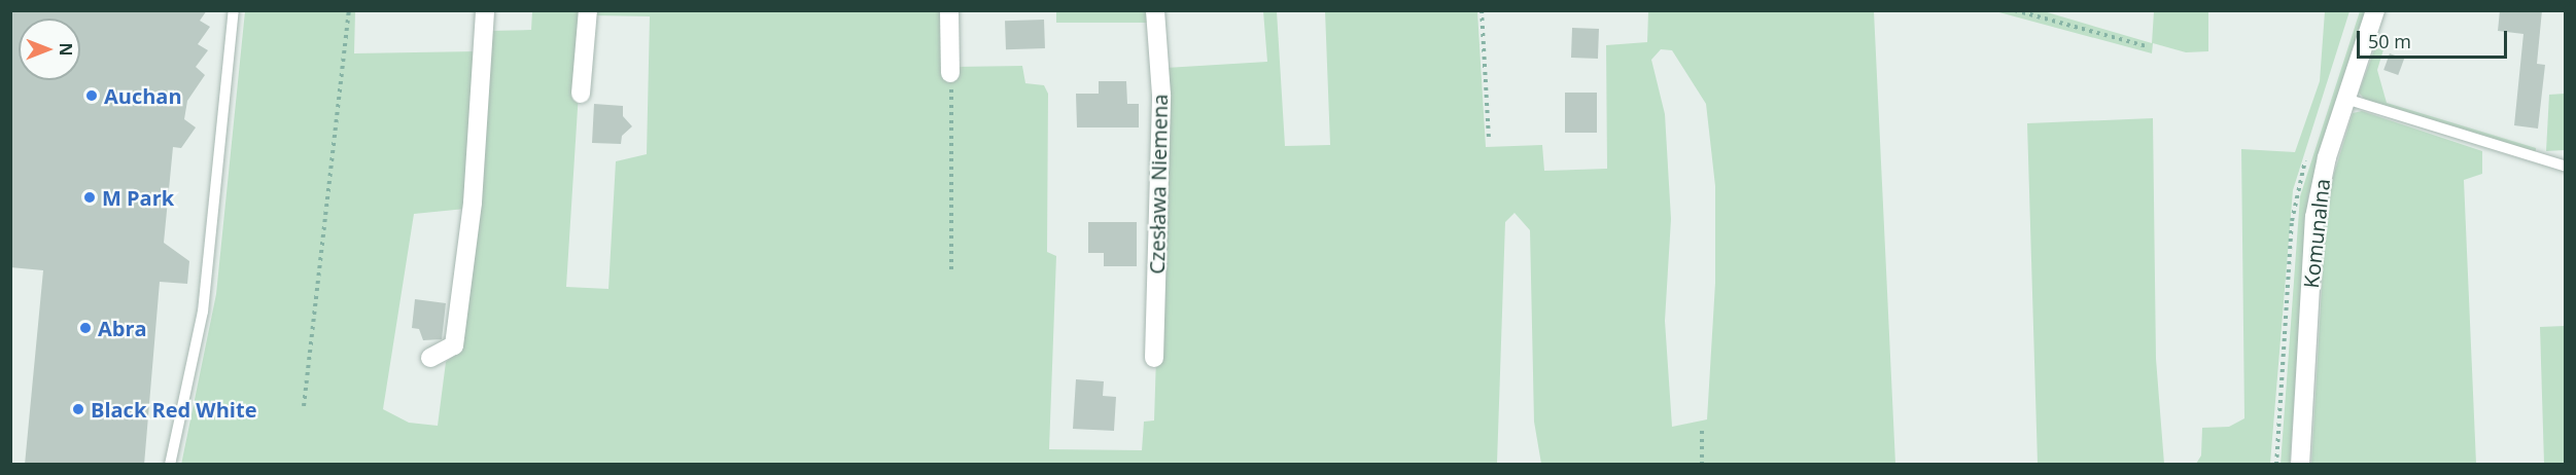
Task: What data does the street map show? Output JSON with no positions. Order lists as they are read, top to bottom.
{
  "streets": {
    "street": ["Czesława Niemena", "Komunalna"]
  },
  "places": [
    "Auchan",
    "M Park",
    "Abra",
    "Black Red White"
  ],
  "scale_bar": "50 m",
  "north": "right"
}
